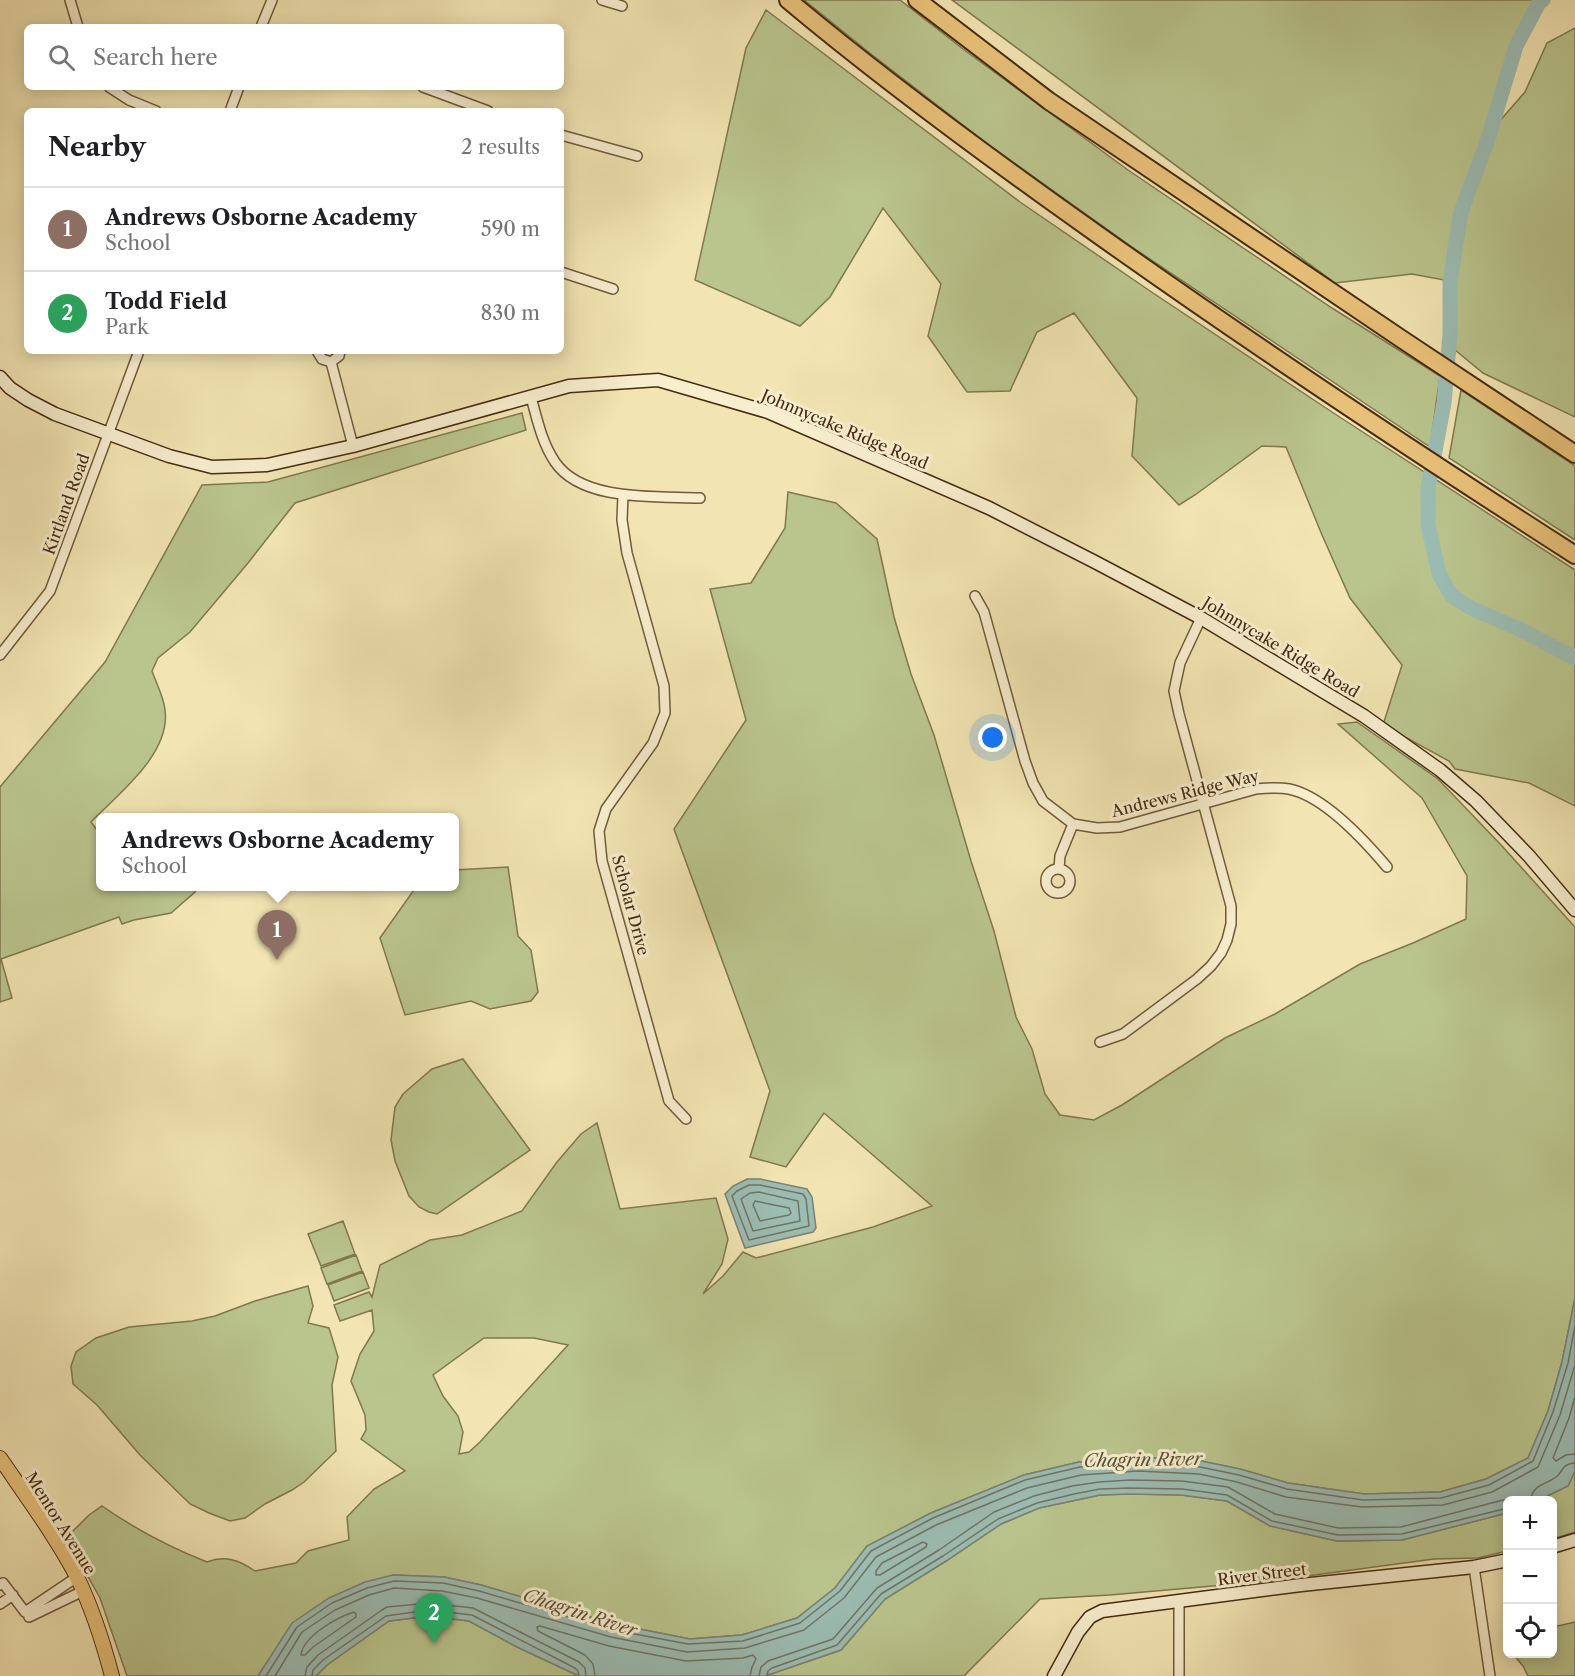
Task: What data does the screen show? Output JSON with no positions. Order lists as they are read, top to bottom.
{
  "streets": {
    "main road": ["Johnnycake Ridge Road", "Mentor Avenue", "River Street"],
    "street": ["Kirtland Road", "Andrews Ridge Way", "Scholar Drive"]
  },
  "crossings": [
    ["Johnnycake Ridge Road", "Kirtland Road"]
  ],
  "water": ["Chagrin River"],
  "page": {
    "search": "Search here",
    "heading": ["Nearby", "2 results"],
    "list": [
      {
        "mark": "1",
        "name": "Andrews Osborne Academy",
        "note": "School",
        "value": "590 m"
      },
      {
        "mark": "2",
        "name": "Todd Field",
        "note": "Park",
        "value": "830 m"
      }
    ],
    "popup": ["Andrews Osborne Academy", "School"],
    "pins": ["1", "2"],
    "map_buttons": ["+", "−"]
  }
}
